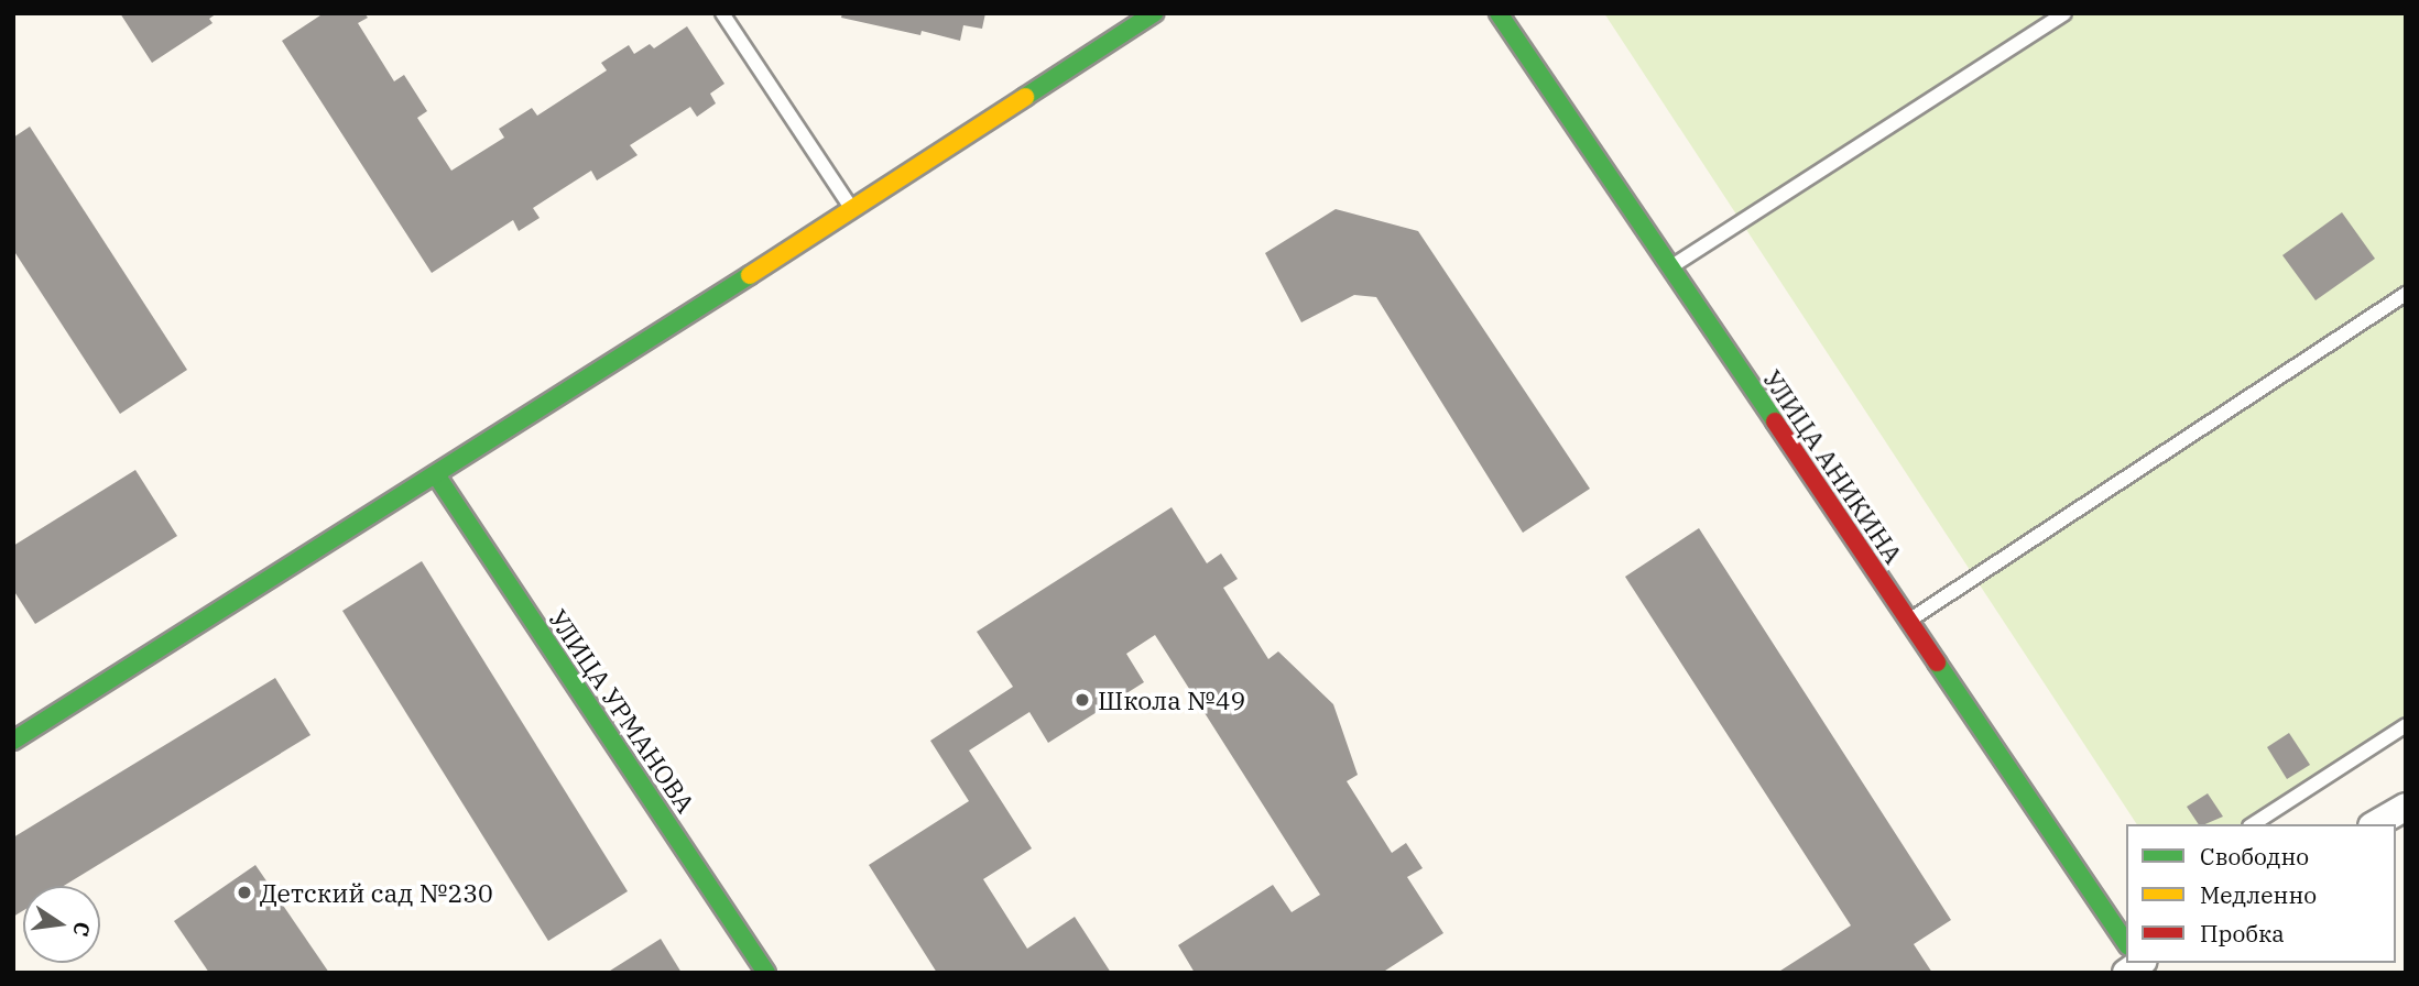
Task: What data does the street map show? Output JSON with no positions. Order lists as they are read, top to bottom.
{
  "streets": {
    "street": ["УЛИЦА АНИКИНА", "УЛИЦА УРМАНОВА"]
  },
  "places": ["Школа №49", "Детский сад №230"],
  "legend": ["Свободно", "Медленно", "Пробка"],
  "north": "right"
}
